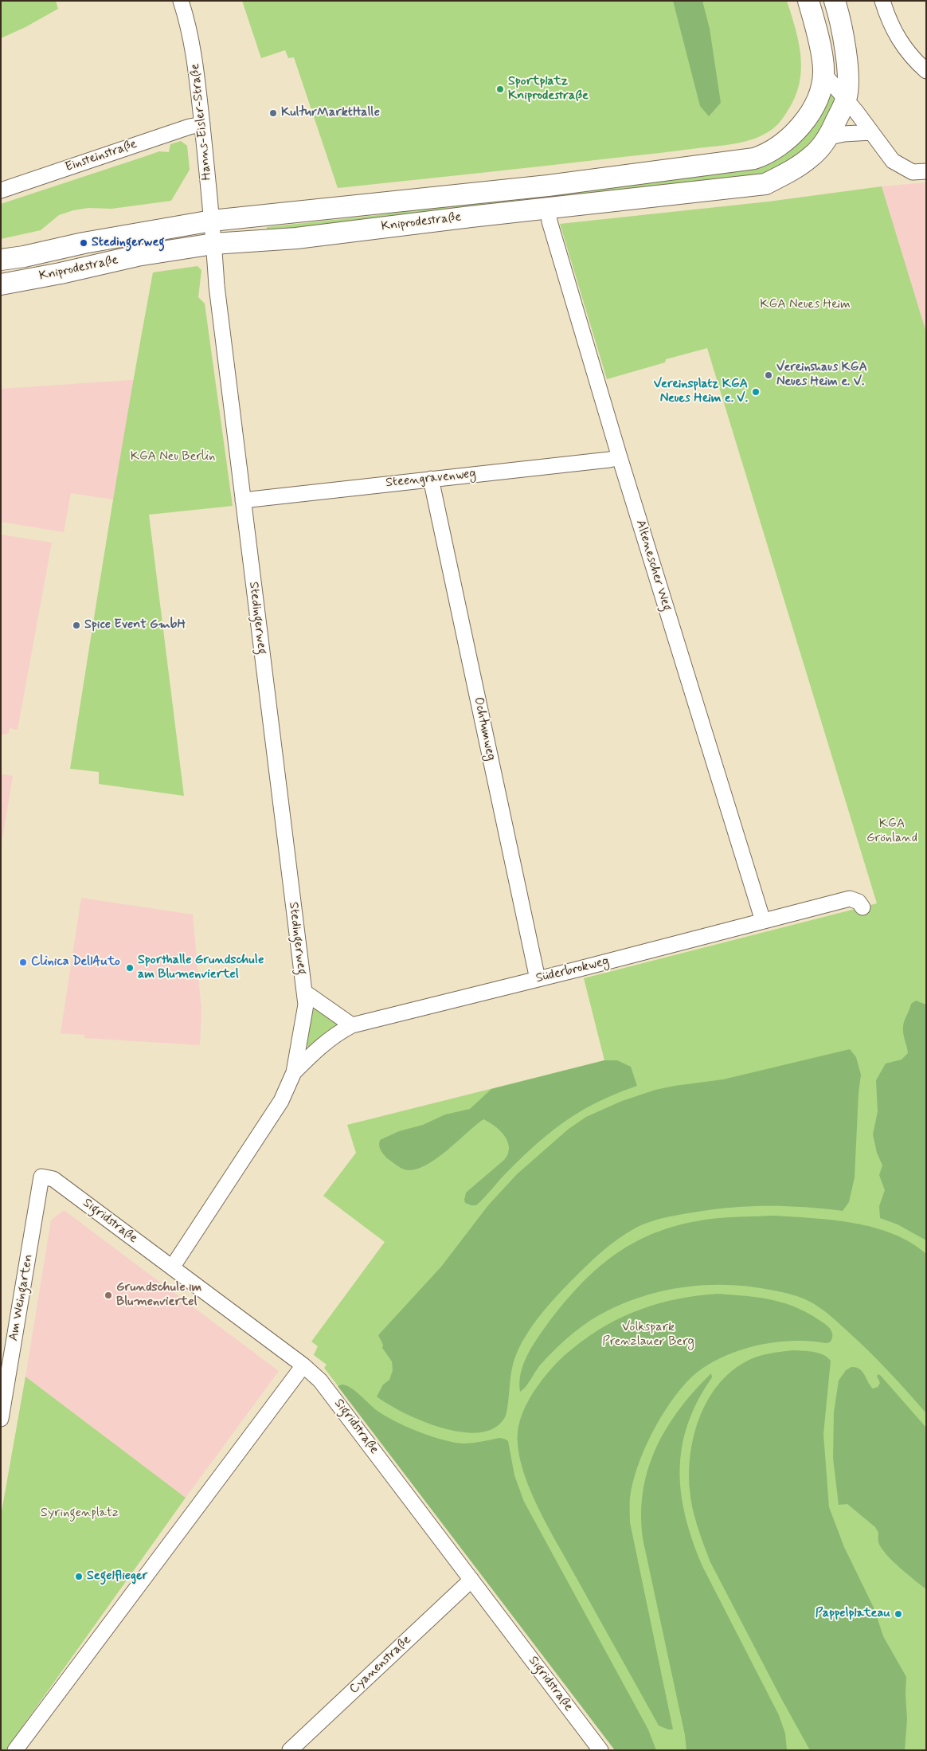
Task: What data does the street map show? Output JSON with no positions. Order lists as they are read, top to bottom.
{
  "streets": {
    "main road": ["Kniprodestraße"],
    "street": [
      "Hanns-Eisler-Straße",
      "Einsteinstraße",
      "Steengravenweg",
      "Altenescher Weg",
      "Stedingerweg",
      "Ochtumweg",
      "Süderbrokweg",
      "Sigridstraße",
      "Am Weingarten",
      "Cyanenstraße"
    ]
  },
  "crossings": [
    ["Hanns-Eisler-Straße", "Einsteinstraße"],
    ["Hanns-Eisler-Straße", "Kniprodestraße"],
    ["Hanns-Eisler-Straße", "Stedingerweg"],
    ["Kniprodestraße", "Altenescher Weg"],
    ["Kniprodestraße", "Stedingerweg"],
    ["Steengravenweg", "Altenescher Weg"],
    ["Steengravenweg", "Stedingerweg"],
    ["Steengravenweg", "Ochtumweg"],
    ["Altenescher Weg", "Süderbrokweg"],
    ["Stedingerweg", "Süderbrokweg"],
    ["Stedingerweg", "Sigridstraße"],
    ["Ochtumweg", "Süderbrokweg"],
    ["Sigridstraße", "Am Weingarten"],
    ["Sigridstraße", "Cyanenstraße"]
  ],
  "parks": [
    "KGA Neues Heim",
    "KGA Neu Berlin",
    "KGA Grönland",
    "Volkspark Prenzlauer Berg",
    "Syringenplatz"
  ],
  "places": [
    "Sportplatz Kniprodestraße",
    "KulturMarktHalle",
    "Stedingerweg",
    "Vereinshaus KGA Neues Heim e. V.",
    "Vereinsplatz KGA Neues Heim e. V.",
    "Spice Event GmbH",
    "Clinica DellAuto",
    "Sporthalle Grundschule am Blumenviertel",
    "Grundschule im Blumenviertel",
    "Segelflieger",
    "Pappelplateau"
  ]
}
